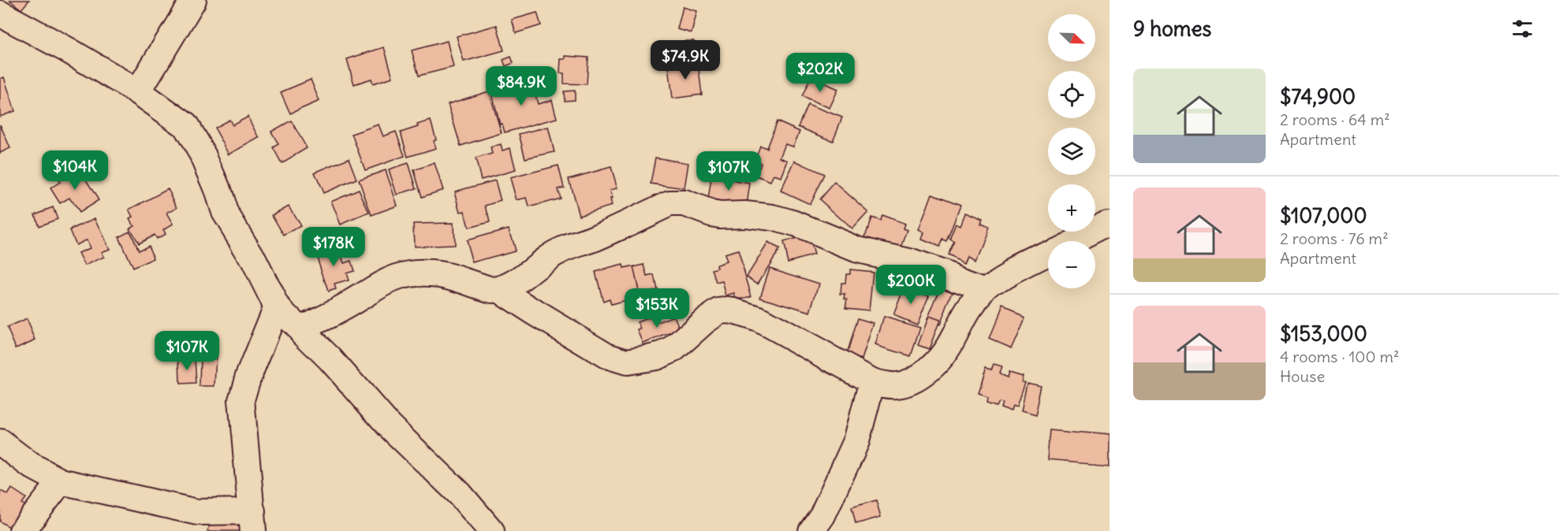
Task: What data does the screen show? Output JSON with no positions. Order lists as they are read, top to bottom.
{
  "north": "bottom right",
  "page": {
    "heading": "9 homes",
    "map_buttons": ["+", "−"],
    "price": [
      "$74.9K",
      "$202K",
      "$84.9K",
      "$104K",
      "$107K",
      "$178K",
      "$200K",
      "$153K",
      "$107K"
    ],
    "list": [
      {
        "name": "$74,900",
        "note": "2 rooms · 64 m² · Apartment"
      },
      {
        "name": "$107,000",
        "note": "2 rooms · 76 m² · Apartment"
      },
      {
        "name": "$153,000",
        "note": "4 rooms · 100 m² · House"
      }
    ]
  }
}
